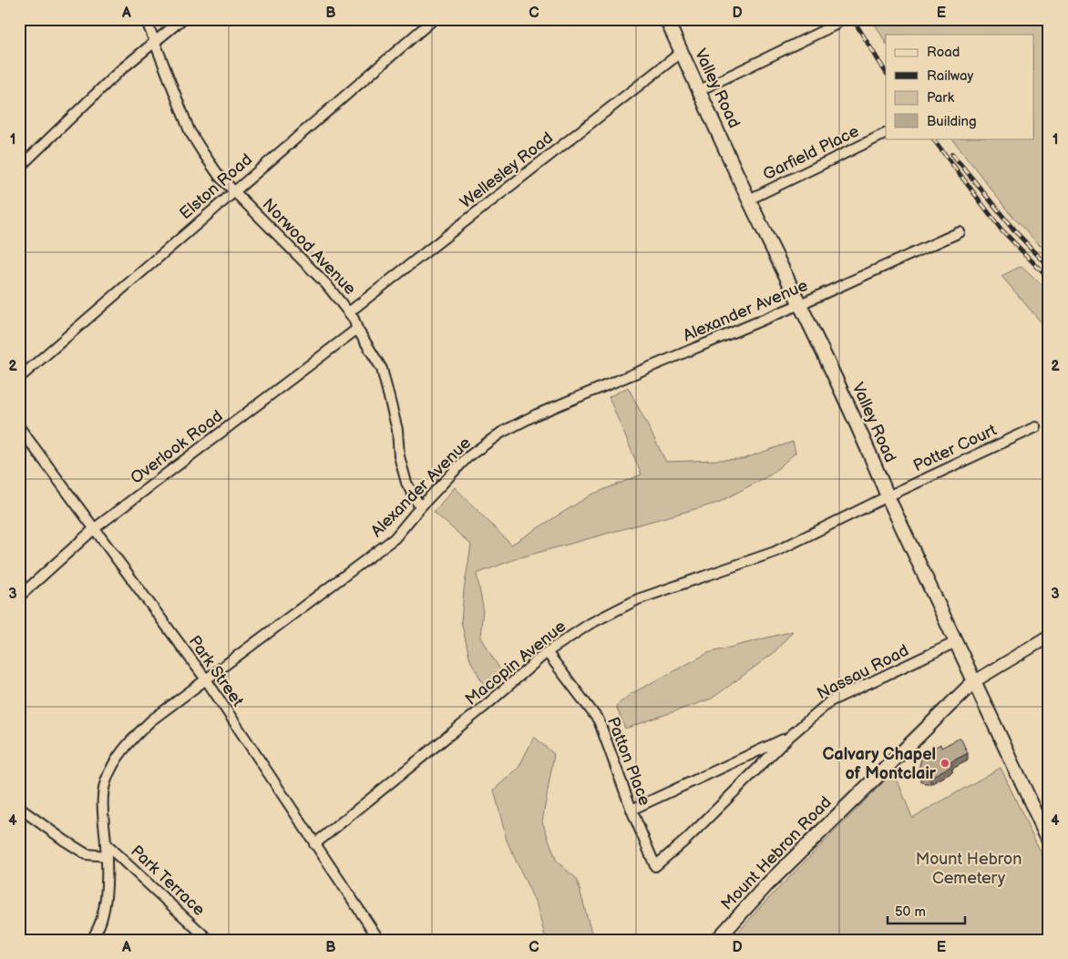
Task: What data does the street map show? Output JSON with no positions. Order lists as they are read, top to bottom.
{
  "streets": {
    "main road": ["Valley Road", "Mount Hebron Road"],
    "street": [
      "Garfield Place",
      "Wellesley Road",
      "Elston Road",
      "Norwood Avenue",
      "Alexander Avenue",
      "Overlook Road",
      "Potter Court",
      "Macopin Avenue",
      "Park Street",
      "Nassau Road",
      "Patton Place",
      "Park Terrace"
    ]
  },
  "crossings": [
    ["Valley Road", "Garfield Place"],
    ["Valley Road", "Wellesley Road"],
    ["Valley Road", "Alexander Avenue"],
    ["Valley Road", "Potter Court"],
    ["Valley Road", "Macopin Avenue"],
    ["Valley Road", "Nassau Road"],
    ["Valley Road", "Mount Hebron Road"],
    ["Wellesley Road", "Norwood Avenue"],
    ["Elston Road", "Norwood Avenue"],
    ["Norwood Avenue", "Alexander Avenue"],
    ["Norwood Avenue", "Overlook Road"],
    ["Alexander Avenue", "Park Street"],
    ["Alexander Avenue", "Park Terrace"],
    ["Overlook Road", "Park Street"],
    ["Potter Court", "Macopin Avenue"],
    ["Macopin Avenue", "Park Street"],
    ["Macopin Avenue", "Patton Place"],
    ["Nassau Road", "Patton Place"]
  ],
  "parks": ["Mount Hebron Cemetery"],
  "places": ["Calvary Chapel of Montclair"],
  "legend": [
    "Road",
    "Railway",
    "Park",
    "Building"
  ],
  "scale_bar": "50 m",
  "grid": {
    "columns": [
      "A",
      "B",
      "C",
      "D",
      "E"
    ],
    "rows": [
      "1",
      "2",
      "3",
      "4"
    ]
  }
}
